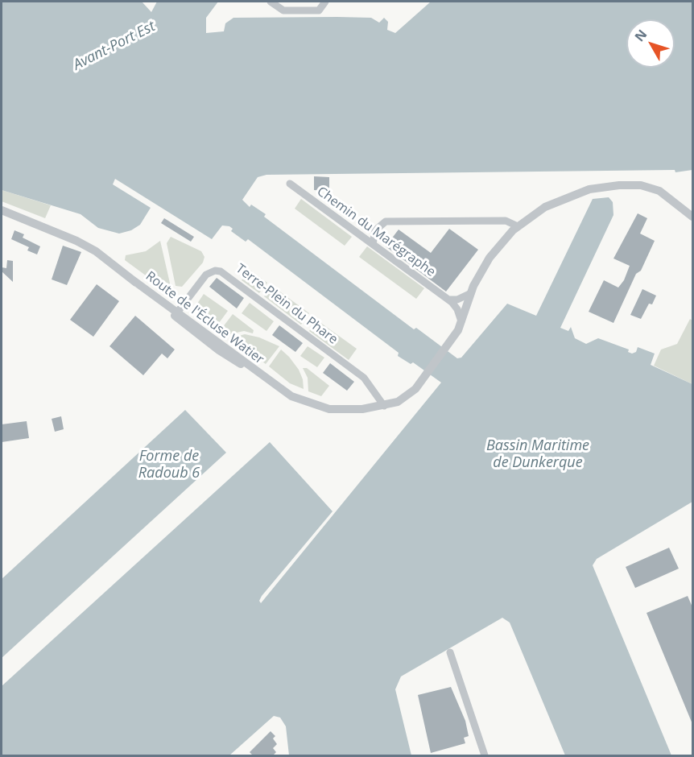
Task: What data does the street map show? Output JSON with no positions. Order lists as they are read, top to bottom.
{
  "streets": {
    "street": ["Chemin du Marégraphe", "Terre-Plein du Phare", "Route de l'Écluse Watier"]
  },
  "crossings": [
    ["Chemin du Marégraphe", "Route de l'Écluse Watier"],
    ["Terre-Plein du Phare", "Route de l'Écluse Watier"]
  ],
  "water": ["Avant-Port Est", "Bassin Maritime de Dunkerque", "Forme de Radoub 6"],
  "north": "top left"
}
